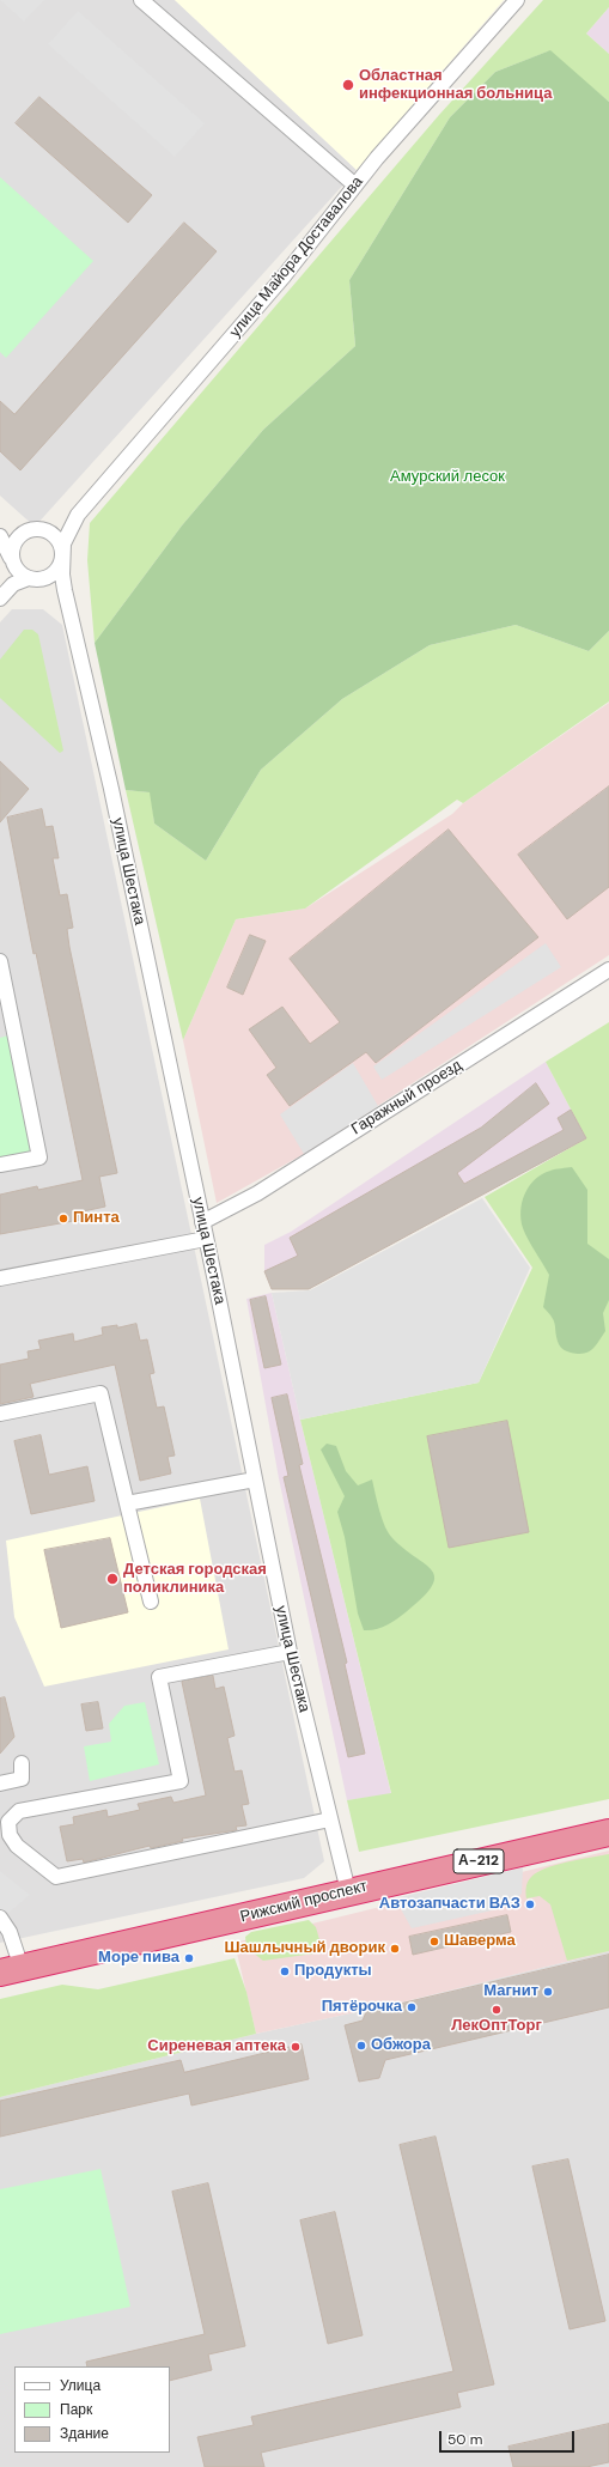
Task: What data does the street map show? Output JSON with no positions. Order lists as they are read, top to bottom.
{
  "streets": {
    "highway": ["А-212", "Рижский проспект"],
    "street": ["улица Майора Доставалова", "улица Шестака", "Гаражный проезд"]
  },
  "crossings": [
    ["улица Майора Доставалова", "улица Шестака"],
    ["улица Шестака", "Гаражный проезд"],
    ["улица Шестака", "Рижский проспект"]
  ],
  "parks": ["Амурский лесок"],
  "places": [
    "Областная инфекционная больница",
    "Пинта",
    "Детская городская поликлиника",
    "Автозапчасти ВАЗ",
    "Шаверма",
    "Шашлычный дворик",
    "Море пива",
    "Продукты",
    "Магнит",
    "Пятёрочка",
    "ЛекОптТорг",
    "Обжора",
    "Сиреневая аптека"
  ],
  "legend": ["Улица", "Парк", "Здание"],
  "scale_bar": "50 m"
}
